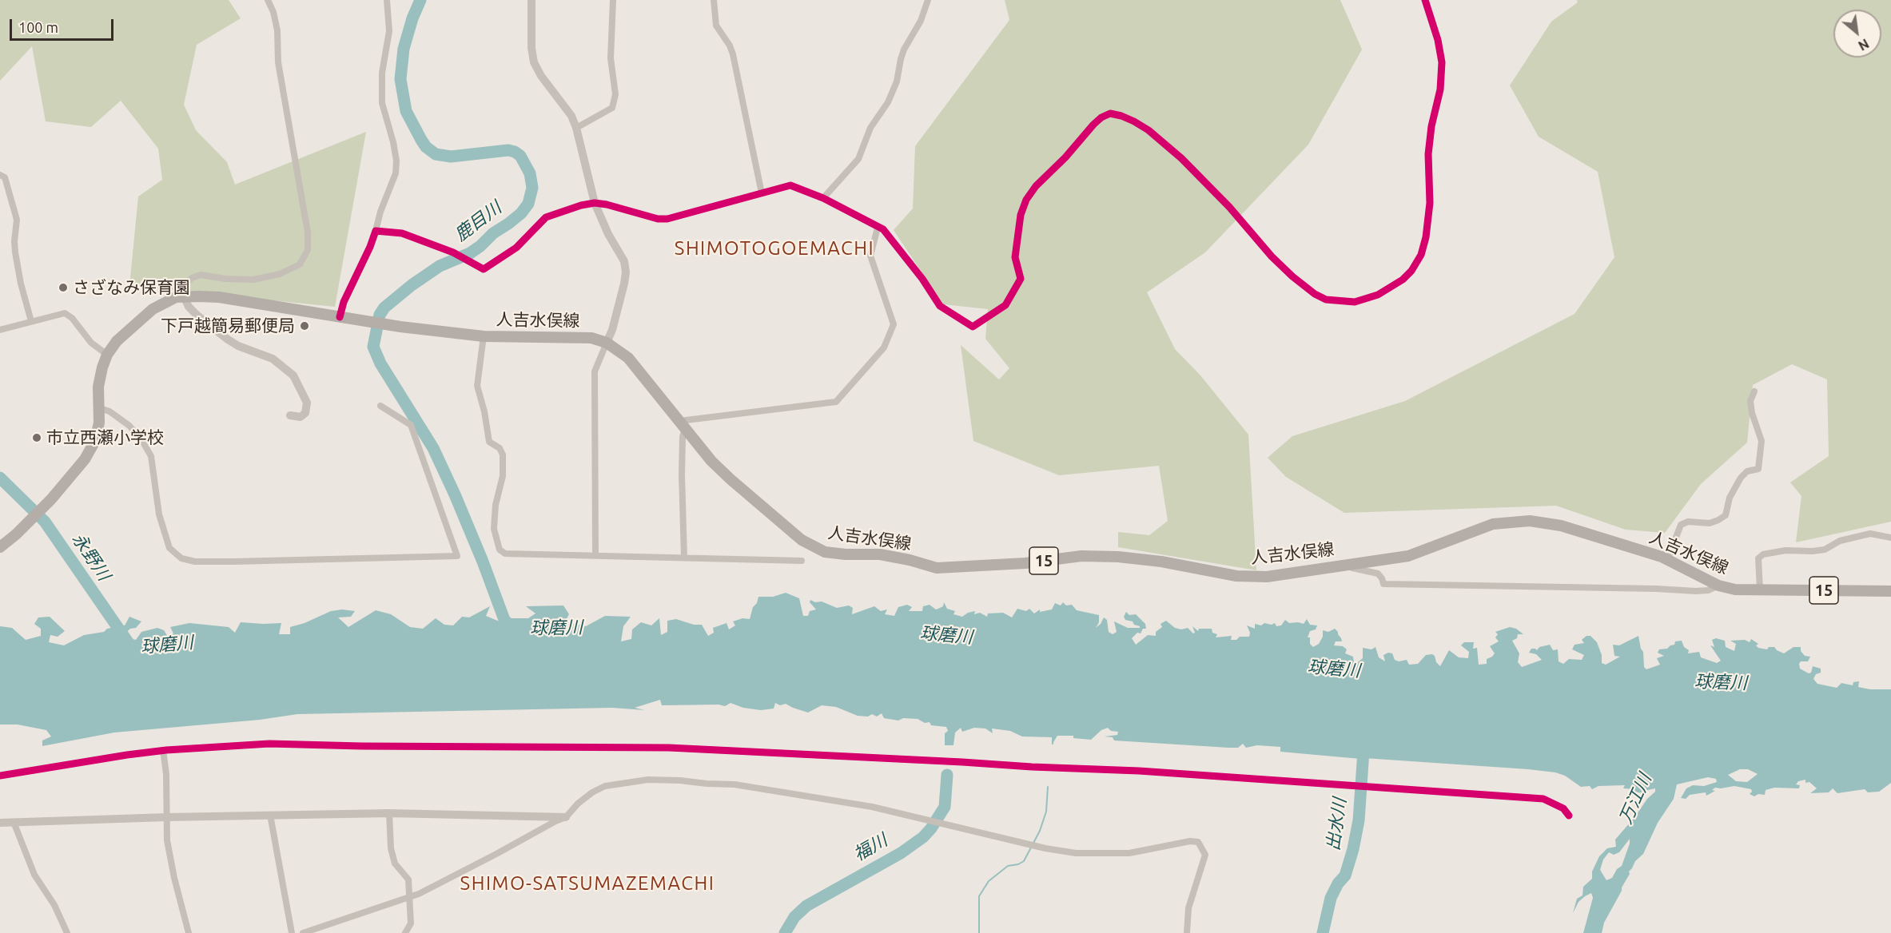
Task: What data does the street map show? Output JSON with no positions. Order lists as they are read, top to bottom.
{
  "streets": {
    "main road": ["人吉水俣線", "15"]
  },
  "districts": ["SHIMOTOGOEMACHI", "SHIMO-SATSUMAZEMACHI"],
  "water": [
    "鹿目川",
    "永野川",
    "球磨川",
    "万江川",
    "出水川",
    "福川"
  ],
  "places": ["さざなみ保育園", "下戸越簡易郵便局", "市立西瀬小学校"],
  "scale_bar": "100 m",
  "north": "bottom right"
}
